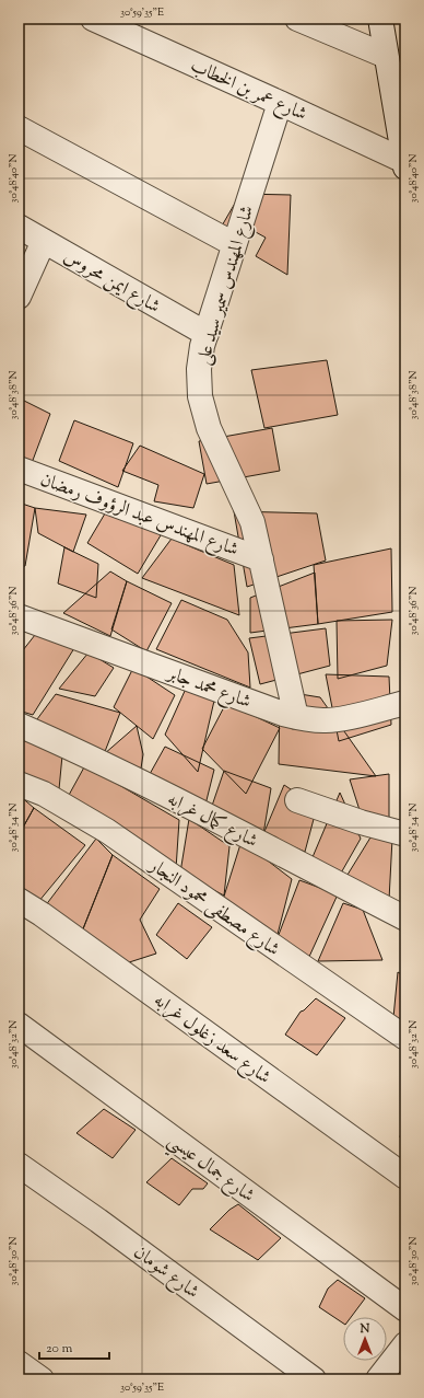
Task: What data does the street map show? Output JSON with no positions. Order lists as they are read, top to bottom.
{
  "streets": {
    "street": [
      "شارع عمر بن الخطاب",
      "شارع ايمن محروس",
      "شارع المهندس سمير سيد على",
      "شارع المهندس عبد الرؤوف رمضان",
      "شارع محمد جابر",
      "شارع كمال غرابه",
      "شارع مصطفى محمود النجار",
      "شارع سعد زغلول غرابه",
      "شارع جمال عيسي",
      "شارع شومان"
    ]
  },
  "crossings": [
    ["شارع عمر بن الخطاب", "شارع المهندس سمير سيد على"],
    ["شارع ايمن محروس", "شارع المهندس سمير سيد على"],
    ["شارع المهندس سمير سيد على", "شارع المهندس عبد الرؤوف رمضان"],
    ["شارع المهندس سمير سيد على", "شارع محمد جابر"]
  ],
  "scale_bar": "20 m",
  "north": "top",
  "coordinates": [
    "30°59'35\"E",
    "30°48'40\"N",
    "30°48'38\"N",
    "30°48'36\"N",
    "30°48'34\"N",
    "30°48'32\"N",
    "30°48'30\"N"
  ]
}
